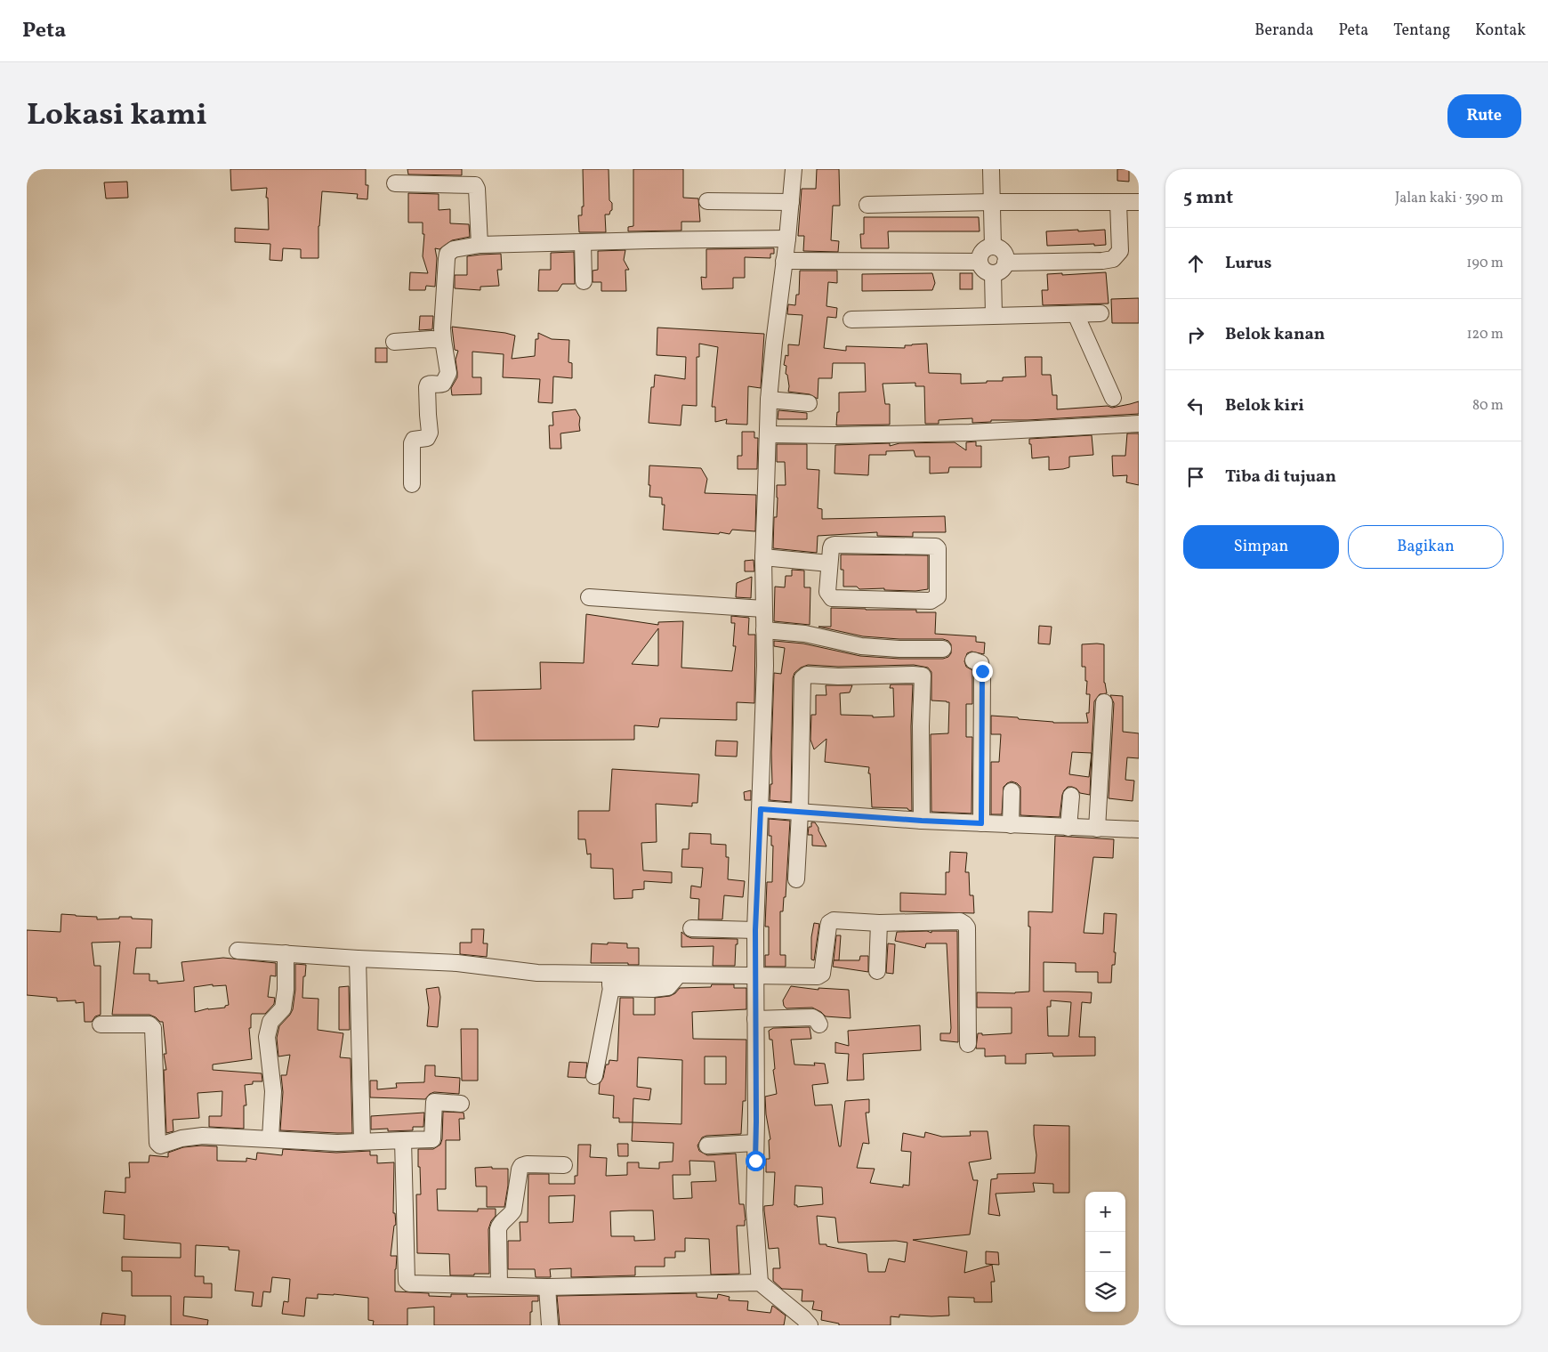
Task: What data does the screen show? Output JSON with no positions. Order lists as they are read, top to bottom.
{
  "page": {
    "header": "Peta",
    "nav": [
      "Beranda",
      "Peta",
      "Tentang",
      "Kontak"
    ],
    "title": "Lokasi kami",
    "buttons": [
      "Rute",
      ["Simpan", "Bagikan"]
    ],
    "heading": ["5 mnt", "Jalan kaki · 390 m"],
    "list": [
      ["Lurus", "190 m"],
      ["Belok kanan", "120 m"],
      ["Belok kiri", "80 m"],
      "Tiba di tujuan"
    ],
    "map_buttons": ["+", "−"]
  }
}
